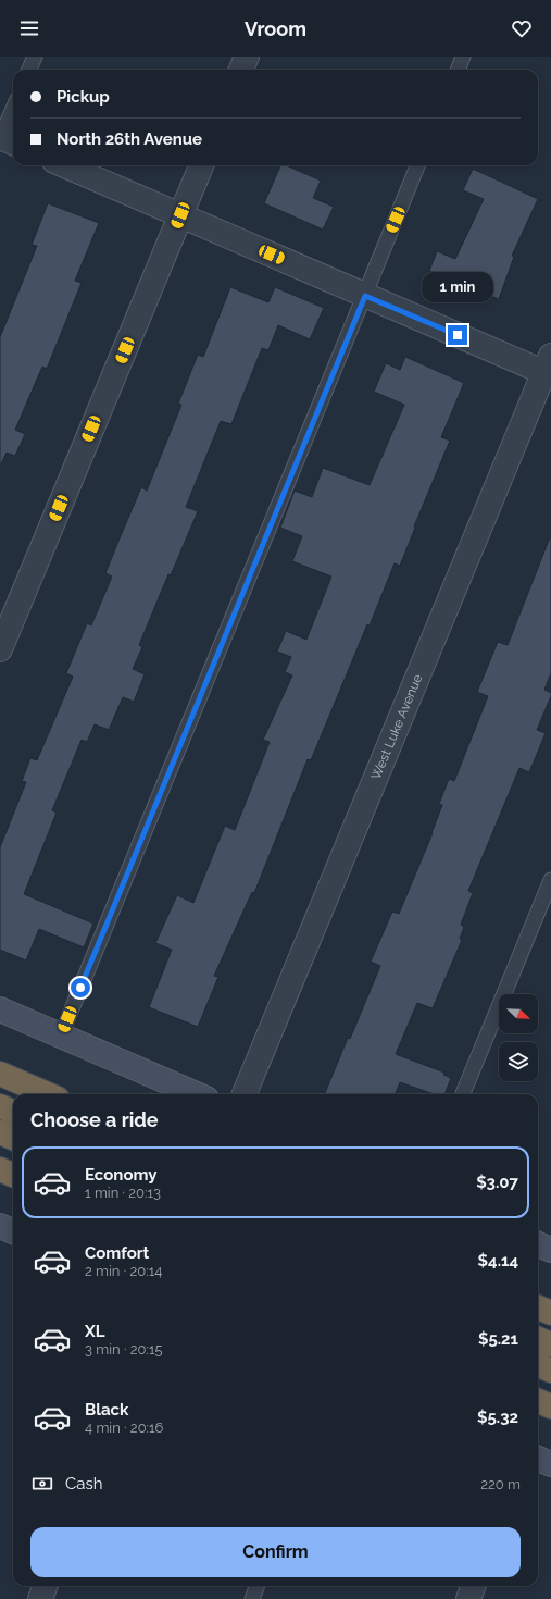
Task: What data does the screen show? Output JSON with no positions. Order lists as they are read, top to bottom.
{
  "streets": {
    "street": ["West Luke Avenue"]
  },
  "north": "bottom right",
  "page": {
    "header": "Vroom",
    "banner": ["Pickup", "North 26th Avenue"],
    "bubble": "1 min",
    "heading": "Choose a ride",
    "list": [
      {
        "name": "Economy",
        "note": "1 min · 20:13",
        "value": "$3.07"
      },
      {
        "name": "Comfort",
        "note": "2 min · 20:14",
        "value": "$4.14"
      },
      {
        "name": "XL",
        "note": "3 min · 20:15",
        "value": "$5.21"
      },
      {
        "name": "Black",
        "note": "4 min · 20:16",
        "value": "$5.32"
      }
    ],
    "pay": ["Cash", "220 m"],
    "buttons": "Confirm"
  }
}
